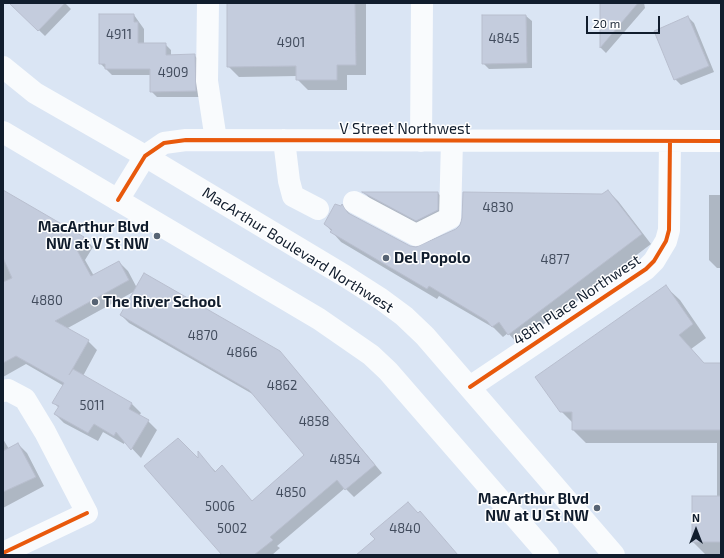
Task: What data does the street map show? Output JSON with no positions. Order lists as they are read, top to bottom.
{
  "streets": {
    "main road": ["V Street Northwest", "MacArthur Boulevard Northwest", "48th Place Northwest"]
  },
  "crossings": [
    ["V Street Northwest", "MacArthur Boulevard Northwest"],
    ["V Street Northwest", "48th Place Northwest"],
    ["MacArthur Boulevard Northwest", "48th Place Northwest"]
  ],
  "places": [
    "MacArthur Blvd NW at V St NW",
    "Del Popolo",
    "The River School",
    "MacArthur Blvd NW at U St NW"
  ],
  "house_numbers": [
    "4911",
    "4845",
    "4901",
    "4909",
    "4830",
    "4877",
    "4880",
    "4870",
    "4866",
    "4862",
    "5011",
    "4858",
    "4854",
    "4850",
    "5006",
    "5002",
    "4840"
  ],
  "scale_bar": "20 m",
  "north": "top"
}
